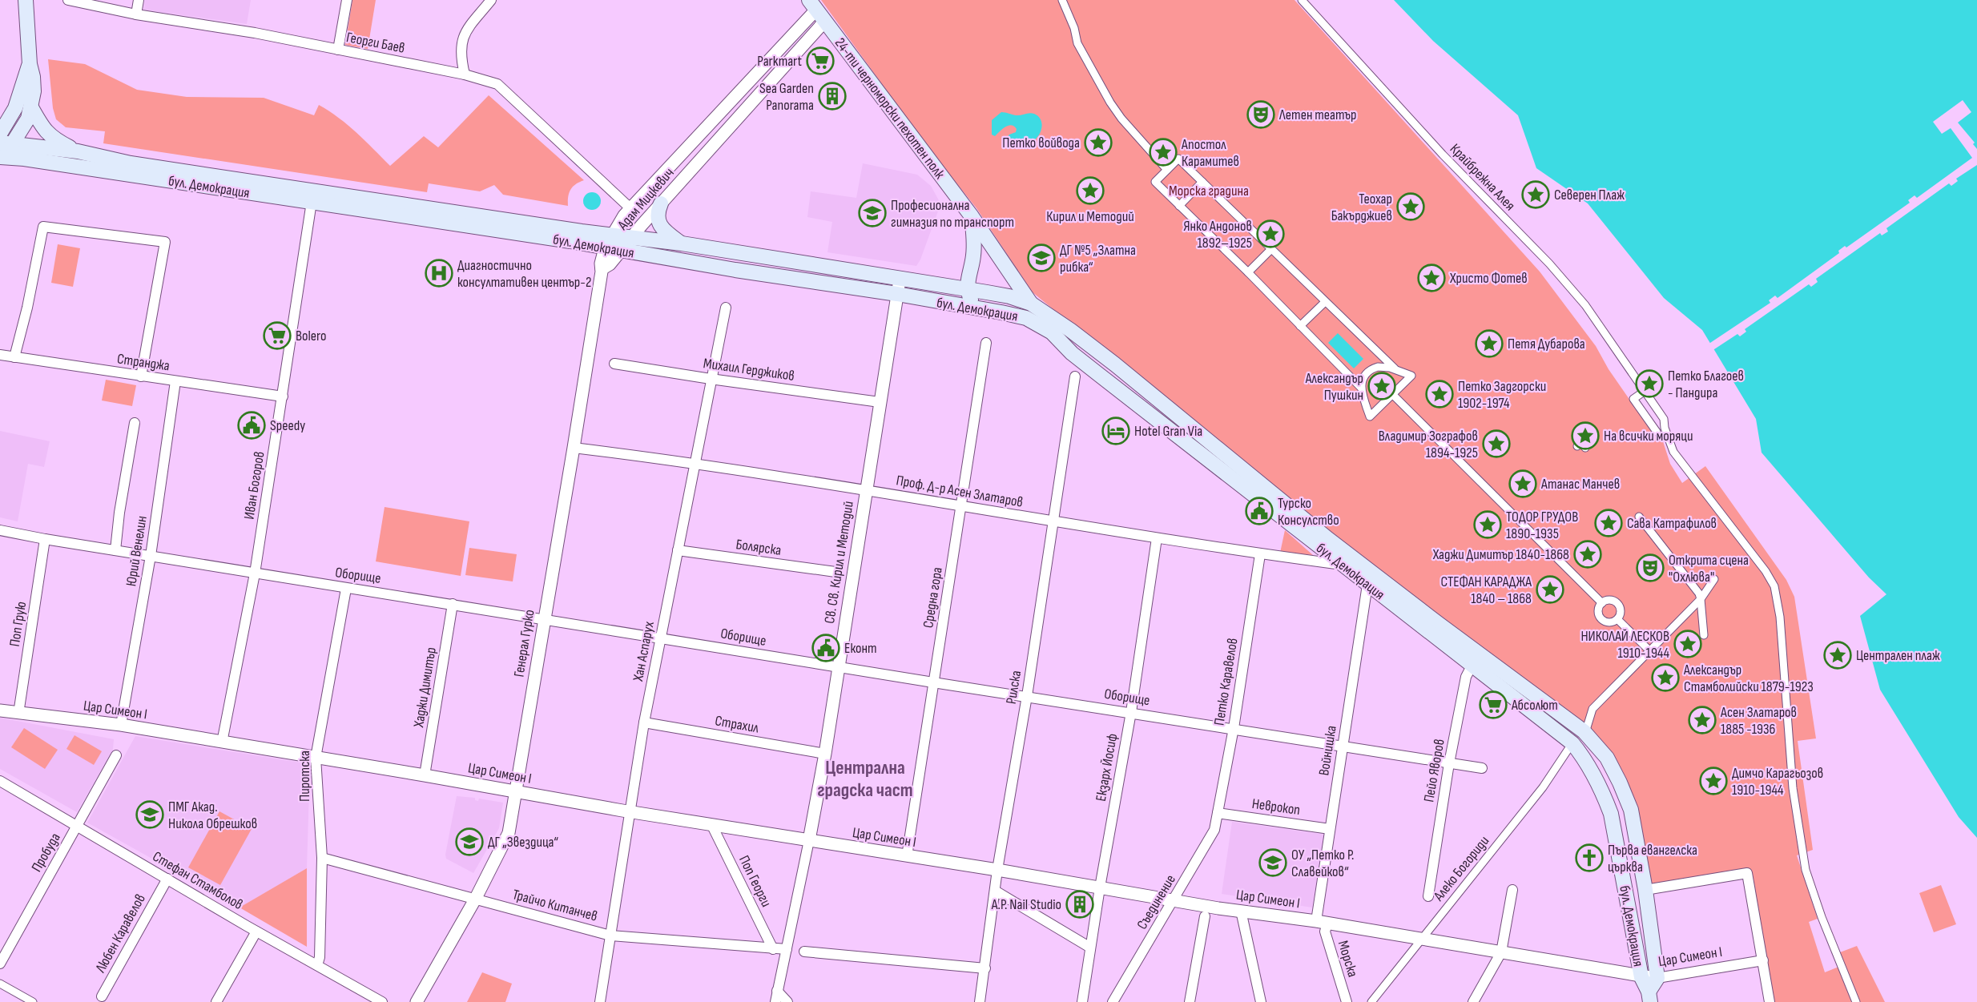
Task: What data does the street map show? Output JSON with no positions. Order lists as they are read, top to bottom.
{
  "streets": {
    "main road": ["24-ти черноморски пехотен полк", "бул. Демокрация"],
    "street": [
      "Георги Баев",
      "Крайбрежна Алея",
      "Адам Мицкевич",
      "Странджа",
      "Михаил Герджиков",
      "Иван Богоров",
      "Проф. Д-р Асен Златаров",
      "Болярска",
      "Юрий Венелин",
      "Св. Св. Кирил и Методий",
      "Оборище",
      "Средна гора",
      "Поп Грую",
      "Генерал Гурко",
      "Хан Аспарух",
      "Петко Каравелов",
      "Хаджи Димитър",
      "Рилска",
      "Цар Симеон I",
      "Страхил",
      "Войнишка",
      "Екзарх Йосиф",
      "Пейо Яворов",
      "Пиротска",
      "Неврокоп",
      "Пробуда",
      "Алеко Богориди",
      "Стефан Стамболов",
      "Поп Георги",
      "Съединение",
      "Трайчо Китанчев",
      "Любен Каравелов",
      "Морска"
    ]
  },
  "crossings": [
    ["Георги Баев", "Адам Мицкевич"],
    ["24-ти черноморски пехотен полк", "бул. Демокрация"],
    ["24-ти черноморски пехотен полк", "Адам Мицкевич"],
    ["бул. Демокрация", "Адам Мицкевич"],
    ["бул. Демокрация", "Иван Богоров"],
    ["бул. Демокрация", "Проф. Д-р Асен Златаров"],
    ["бул. Демокрация", "Св. Св. Кирил и Методий"],
    ["бул. Демокрация", "Цар Симеон I"],
    ["бул. Демокрация", "Войнишка"],
    ["бул. Демокрация", "Пейо Яворов"],
    ["Адам Мицкевич", "Генерал Гурко"],
    ["Странджа", "Иван Богоров"],
    ["Странджа", "Юрий Венелин"],
    ["Михаил Герджиков", "Св. Св. Кирил и Методий"],
    ["Михаил Герджиков", "Хан Аспарух"],
    ["Иван Богоров", "Оборище"],
    ["Иван Богоров", "Цар Симеон I"],
    ["Проф. Д-р Асен Златаров", "Св. Св. Кирил и Методий"],
    ["Проф. Д-р Асен Златаров", "Средна гора"],
    ["Проф. Д-р Асен Златаров", "Генерал Гурко"],
    ["Проф. Д-р Асен Златаров", "Хан Аспарух"],
    ["Проф. Д-р Асен Златаров", "Петко Каравелов"],
    ["Проф. Д-р Асен Златаров", "Рилска"],
    ["Проф. Д-р Асен Златаров", "Екзарх Йосиф"],
    ["Болярска", "Хан Аспарух"],
    ["Юрий Венелин", "Оборище"],
    ["Юрий Венелин", "Цар Симеон I"],
    ["Св. Св. Кирил и Методий", "Оборище"],
    ["Св. Св. Кирил и Методий", "Цар Симеон I"],
    ["Св. Св. Кирил и Методий", "Страхил"],
    ["Св. Св. Кирил и Методий", "Трайчо Китанчев"],
    ["Оборище", "Средна гора"],
    ["Оборище", "Поп Грую"],
    ["Оборище", "Генерал Гурко"],
    ["Оборище", "Хан Аспарух"],
    ["Оборище", "Петко Каравелов"],
    ["Оборище", "Хаджи Димитър"],
    ["Оборище", "Рилска"],
    ["Оборище", "Войнишка"],
    ["Оборище", "Екзарх Йосиф"],
    ["Оборище", "Пейо Яворов"],
    ["Оборище", "Пиротска"],
    ["Средна гора", "Цар Симеон I"],
    ["Поп Грую", "Цар Симеон I"],
    ["Генерал Гурко", "Цар Симеон I"],
    ["Генерал Гурко", "Трайчо Китанчев"],
    ["Хан Аспарух", "Цар Симеон I"],
    ["Хан Аспарух", "Страхил"],
    ["Хан Аспарух", "Трайчо Китанчев"],
    ["Петко Каравелов", "Неврокоп"],
    ["Петко Каравелов", "Съединение"],
    ["Хаджи Димитър", "Цар Симеон I"],
    ["Рилска", "Цар Симеон I"],
    ["Цар Симеон I", "Войнишка"],
    ["Цар Симеон I", "Екзарх Йосиф"],
    ["Цар Симеон I", "Пиротска"],
    ["Цар Симеон I", "Алеко Богориди"],
    ["Цар Симеон I", "Поп Георги"],
    ["Цар Симеон I", "Съединение"],
    ["Цар Симеон I", "Морска"],
    ["Войнишка", "Неврокоп"],
    ["Войнишка", "Морска"],
    ["Пиротска", "Стефан Стамболов"],
    ["Пиротска", "Трайчо Китанчев"],
    ["Неврокоп", "Съединение"],
    ["Пробуда", "Стефан Стамболов"],
    ["Стефан Стамболов", "Любен Каравелов"],
    ["Поп Георги", "Трайчо Китанчев"]
  ],
  "districts": ["Централна градска част"],
  "parks": ["Морска градина"],
  "places": {
    "supermarket": ["Parkmart", "Bolero", "Абсолют"],
    "building": ["Sea Garden Panorama", "A.P. Nail Studio"],
    "theatre": ["Летен театър", "Открита сцена \"Охлюва\""],
    "place": [
      "Петко войвода",
      "Апостол Карамитев",
      "Кирил и Методий",
      "Северен Плаж",
      "Теохар Бакърджиев",
      "Янко Андонов 1892–1925",
      "Христо Фотев",
      "Петя Дубарова",
      "Петко Благоев - Пандира",
      "Александър Пушкин",
      "Петко Задгорски 1902-1974",
      "На всички моряци",
      "Владимир Зографов 1894-1925",
      "Атанас Манчев",
      "Сава Катрафилов",
      "TOДOP ГРУДОВ 1890-1935",
      "Хаджи Димитър 1840-1868",
      "СТЕФАН КАРАДЖА 1840 – 1868",
      "НИКОЛАЙ ЛЕСКОВ 1910-1944",
      "Централен плаж",
      "Александър Стамболийски 1879-1923",
      "Асен Златаров 1885 -1936",
      "Димчо Карагьозов 1910-1944"
    ],
    "school or university": [
      "Професионална гимназия по транспорт",
      "ДГ №5 „Златна рибка“",
      "ПМГ Акад. Никола Обрешков",
      "ДГ „Звездица“",
      "ОУ „Петко Р. Славейков“"
    ],
    "hospital": ["Диагностично консултативен център-2"],
    "public building": ["Speedy", "Турско Консулство", "Еконт"],
    "hotel": ["Hotel Gran Via"],
    "church": ["Първа евангелска църква"]
  }
}
